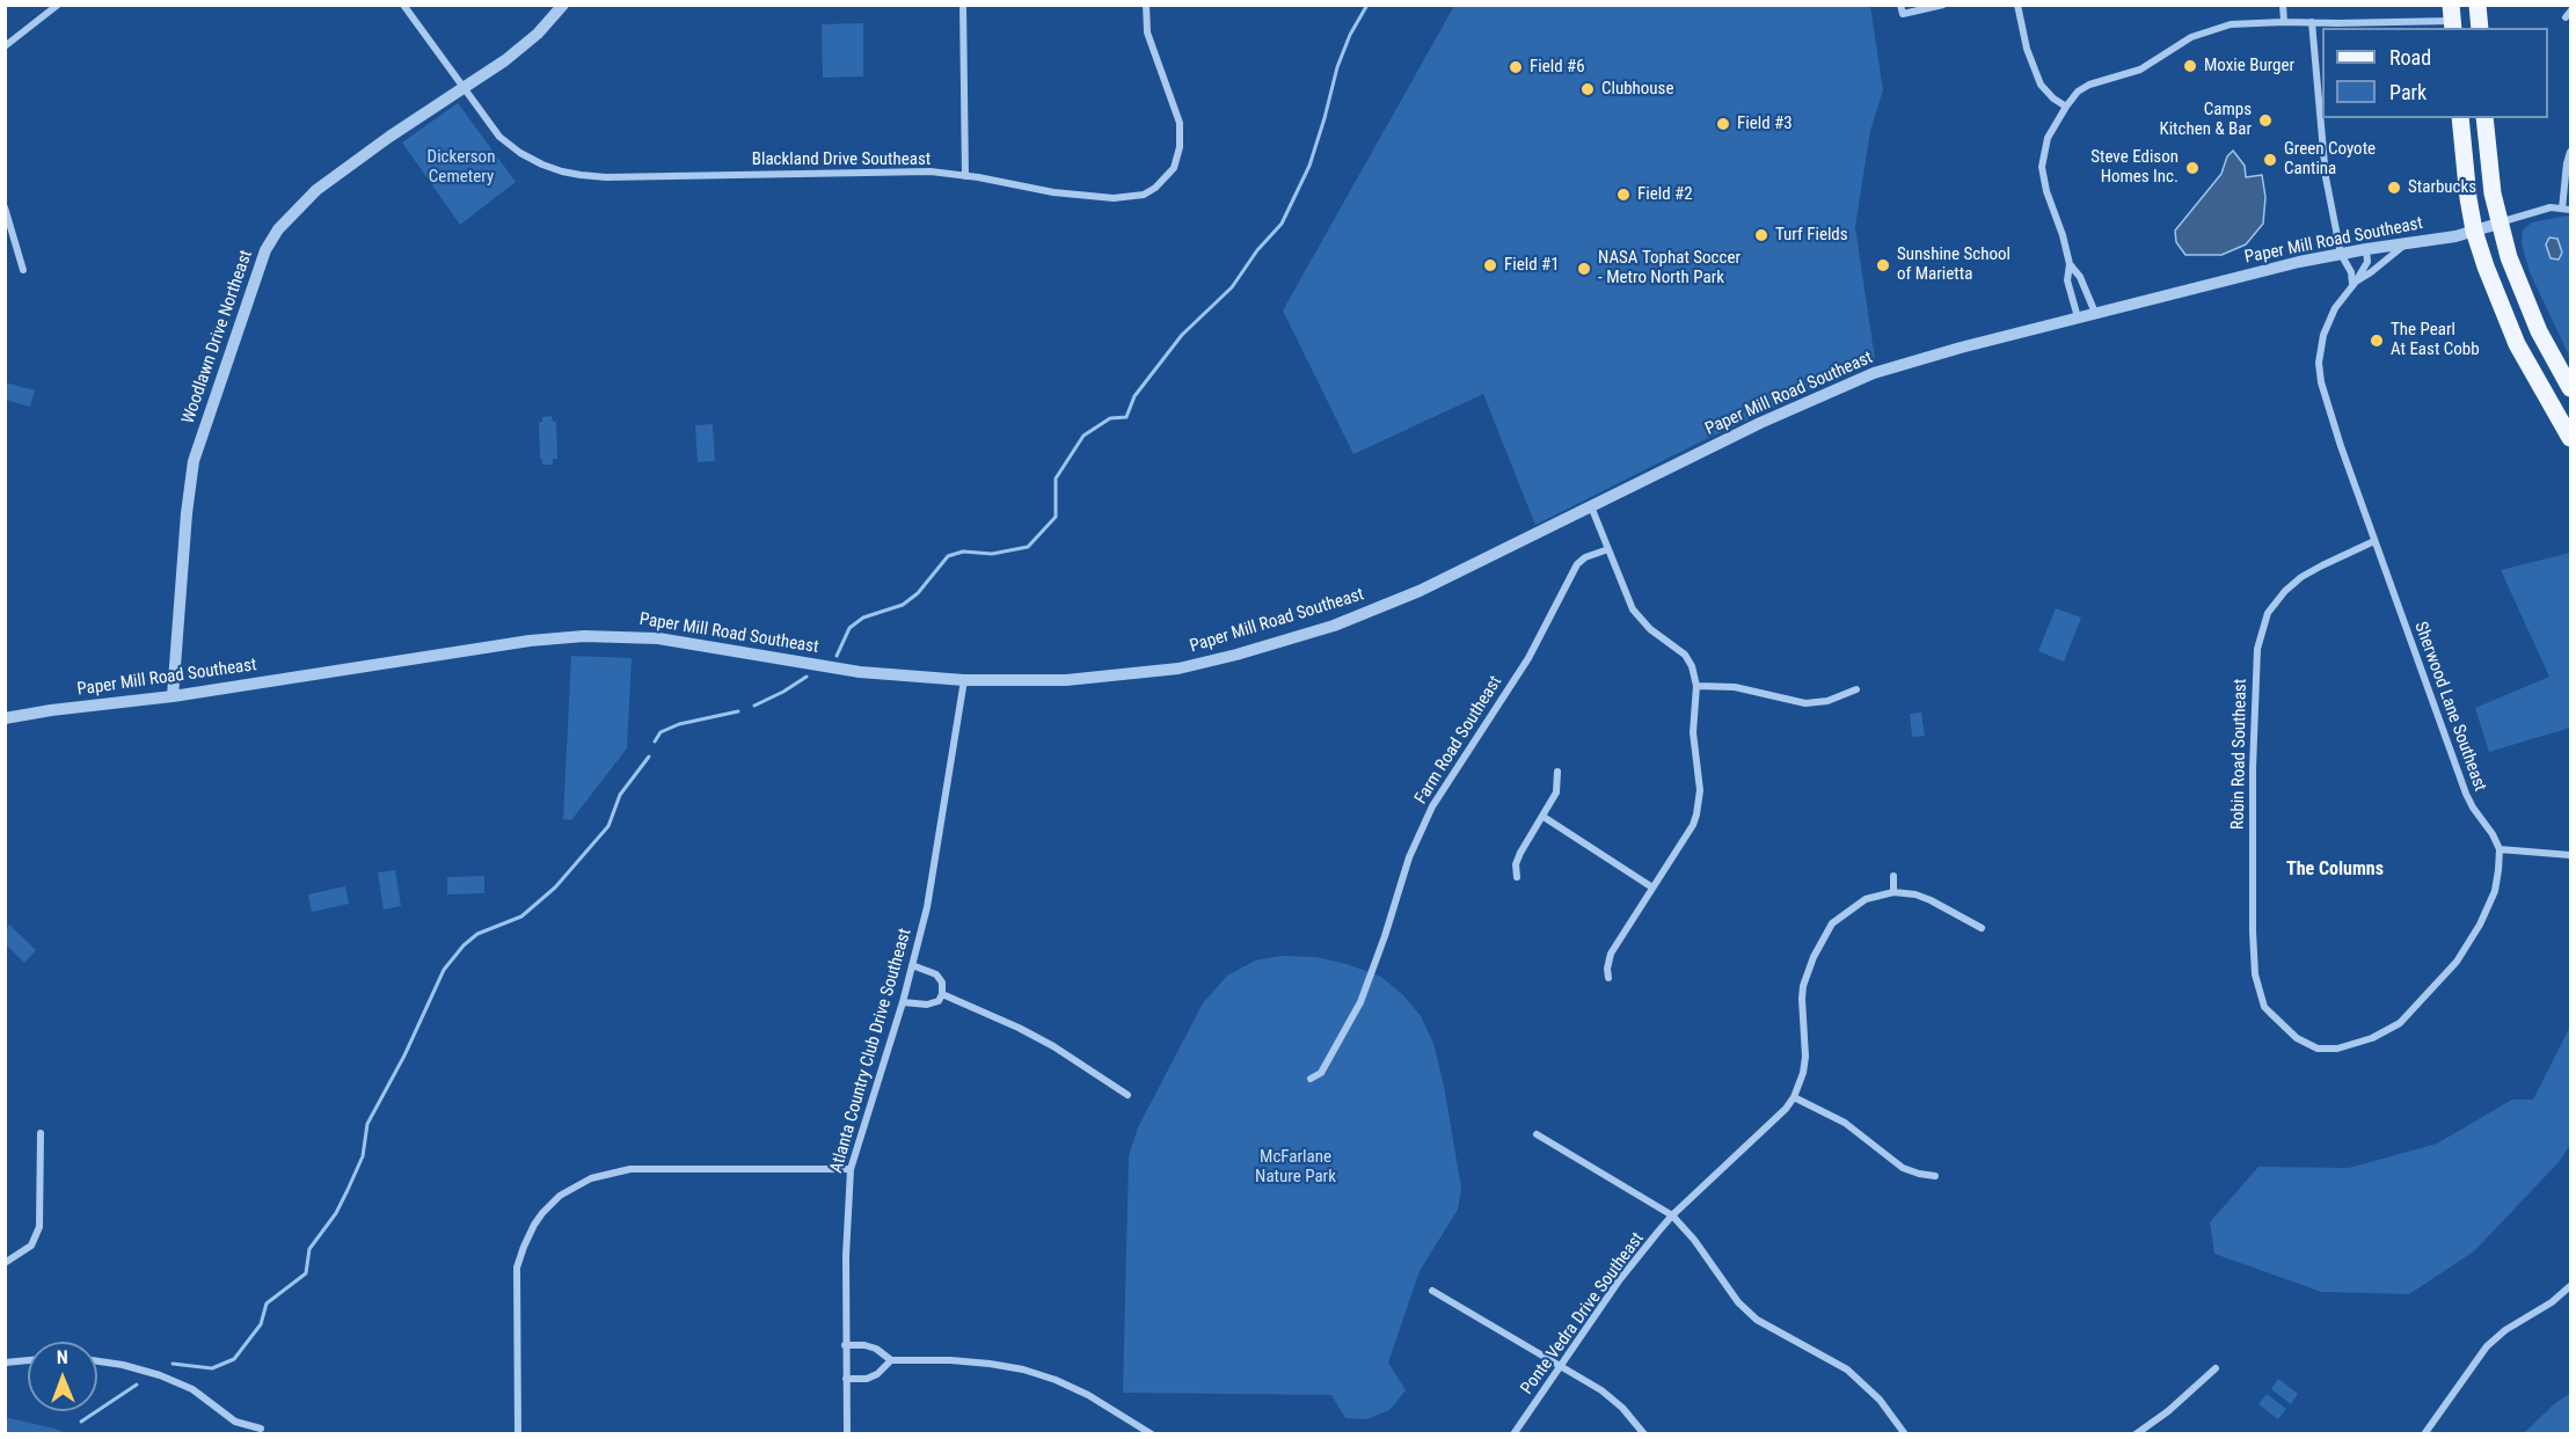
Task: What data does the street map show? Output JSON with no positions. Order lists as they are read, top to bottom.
{
  "streets": {
    "street": [
      "Blackland Drive Southeast",
      "Paper Mill Road Southeast",
      "Woodlawn Drive Northeast",
      "Sherwood Lane Southeast",
      "Farm Road Southeast",
      "Robin Road Southeast",
      "Atlanta Country Club Drive Southeast",
      "Ponte Vedra Drive Southeast"
    ]
  },
  "crossings": [
    ["Blackland Drive Southeast", "Woodlawn Drive Northeast"],
    ["Paper Mill Road Southeast", "Woodlawn Drive Northeast"],
    ["Paper Mill Road Southeast", "Sherwood Lane Southeast"],
    ["Paper Mill Road Southeast", "Atlanta Country Club Drive Southeast"],
    ["Sherwood Lane Southeast", "Robin Road Southeast"]
  ],
  "districts": ["The Columns"],
  "parks": ["Dickerson Cemetery", "McFarlane Nature Park"],
  "places": [
    "Moxie Burger",
    "Field #6",
    "Clubhouse",
    "Camps Kitchen & Bar",
    "Field #3",
    "Green Coyote Cantina",
    "Steve Edison Homes Inc.",
    "Starbucks",
    "Field #2",
    "Turf Fields",
    "Field #1",
    "Sunshine School of Marietta",
    "NASA Tophat Soccer - Metro North Park",
    "The Pearl At East Cobb"
  ],
  "legend": ["Road", "Park"],
  "north": "top"
}
